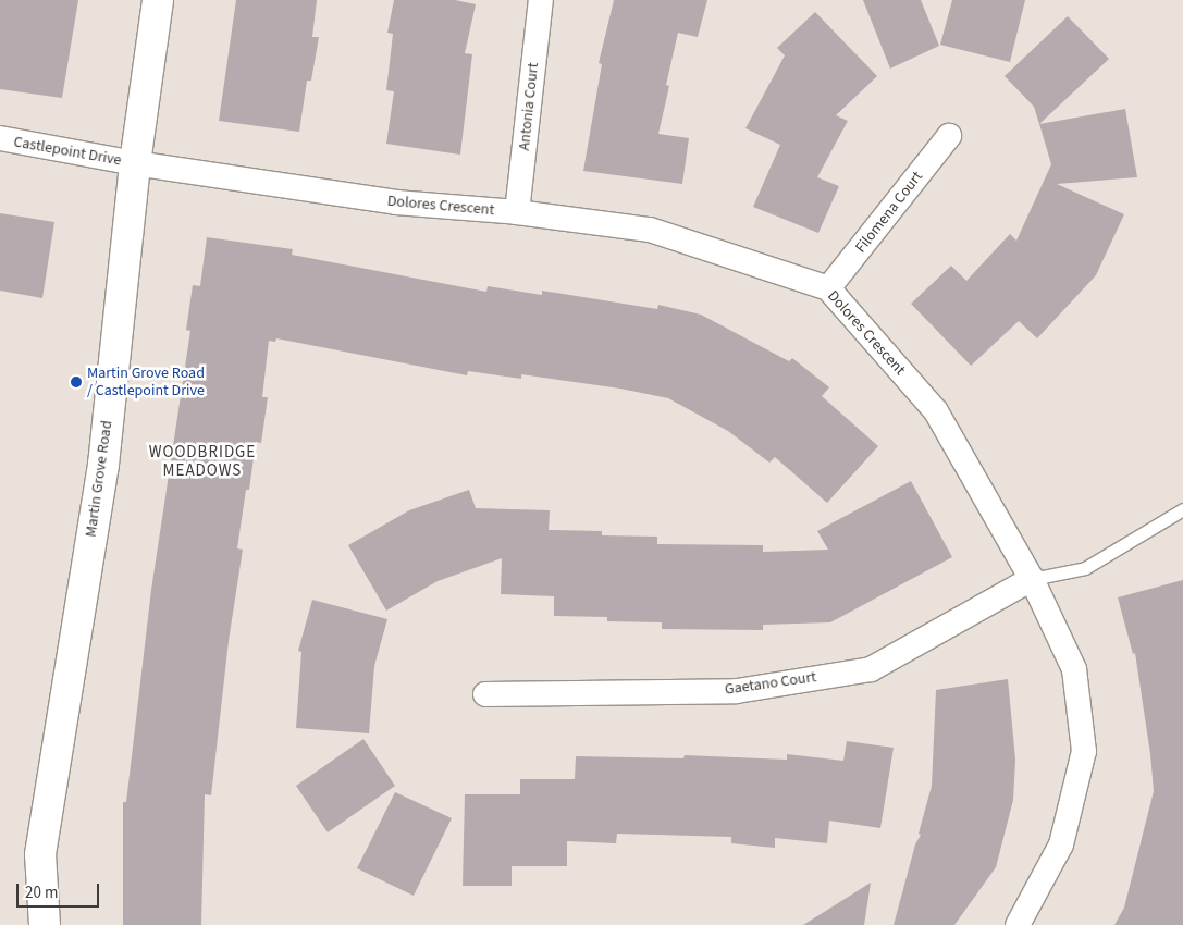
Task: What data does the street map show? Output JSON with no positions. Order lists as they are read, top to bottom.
{
  "streets": {
    "street": [
      "Antonia Court",
      "Castlepoint Drive",
      "Dolores Crescent",
      "Filomena Court",
      "Martin Grove Road",
      "Gaetano Court"
    ]
  },
  "crossings": [
    ["Antonia Court", "Dolores Crescent"],
    ["Castlepoint Drive", "Dolores Crescent"],
    ["Castlepoint Drive", "Martin Grove Road"],
    ["Dolores Crescent", "Filomena Court"],
    ["Dolores Crescent", "Martin Grove Road"],
    ["Dolores Crescent", "Gaetano Court"]
  ],
  "districts": ["WOODBRIDGE MEADOWS"],
  "places": ["Martin Grove Road / Castlepoint Drive"],
  "scale_bar": "20 m"
}
